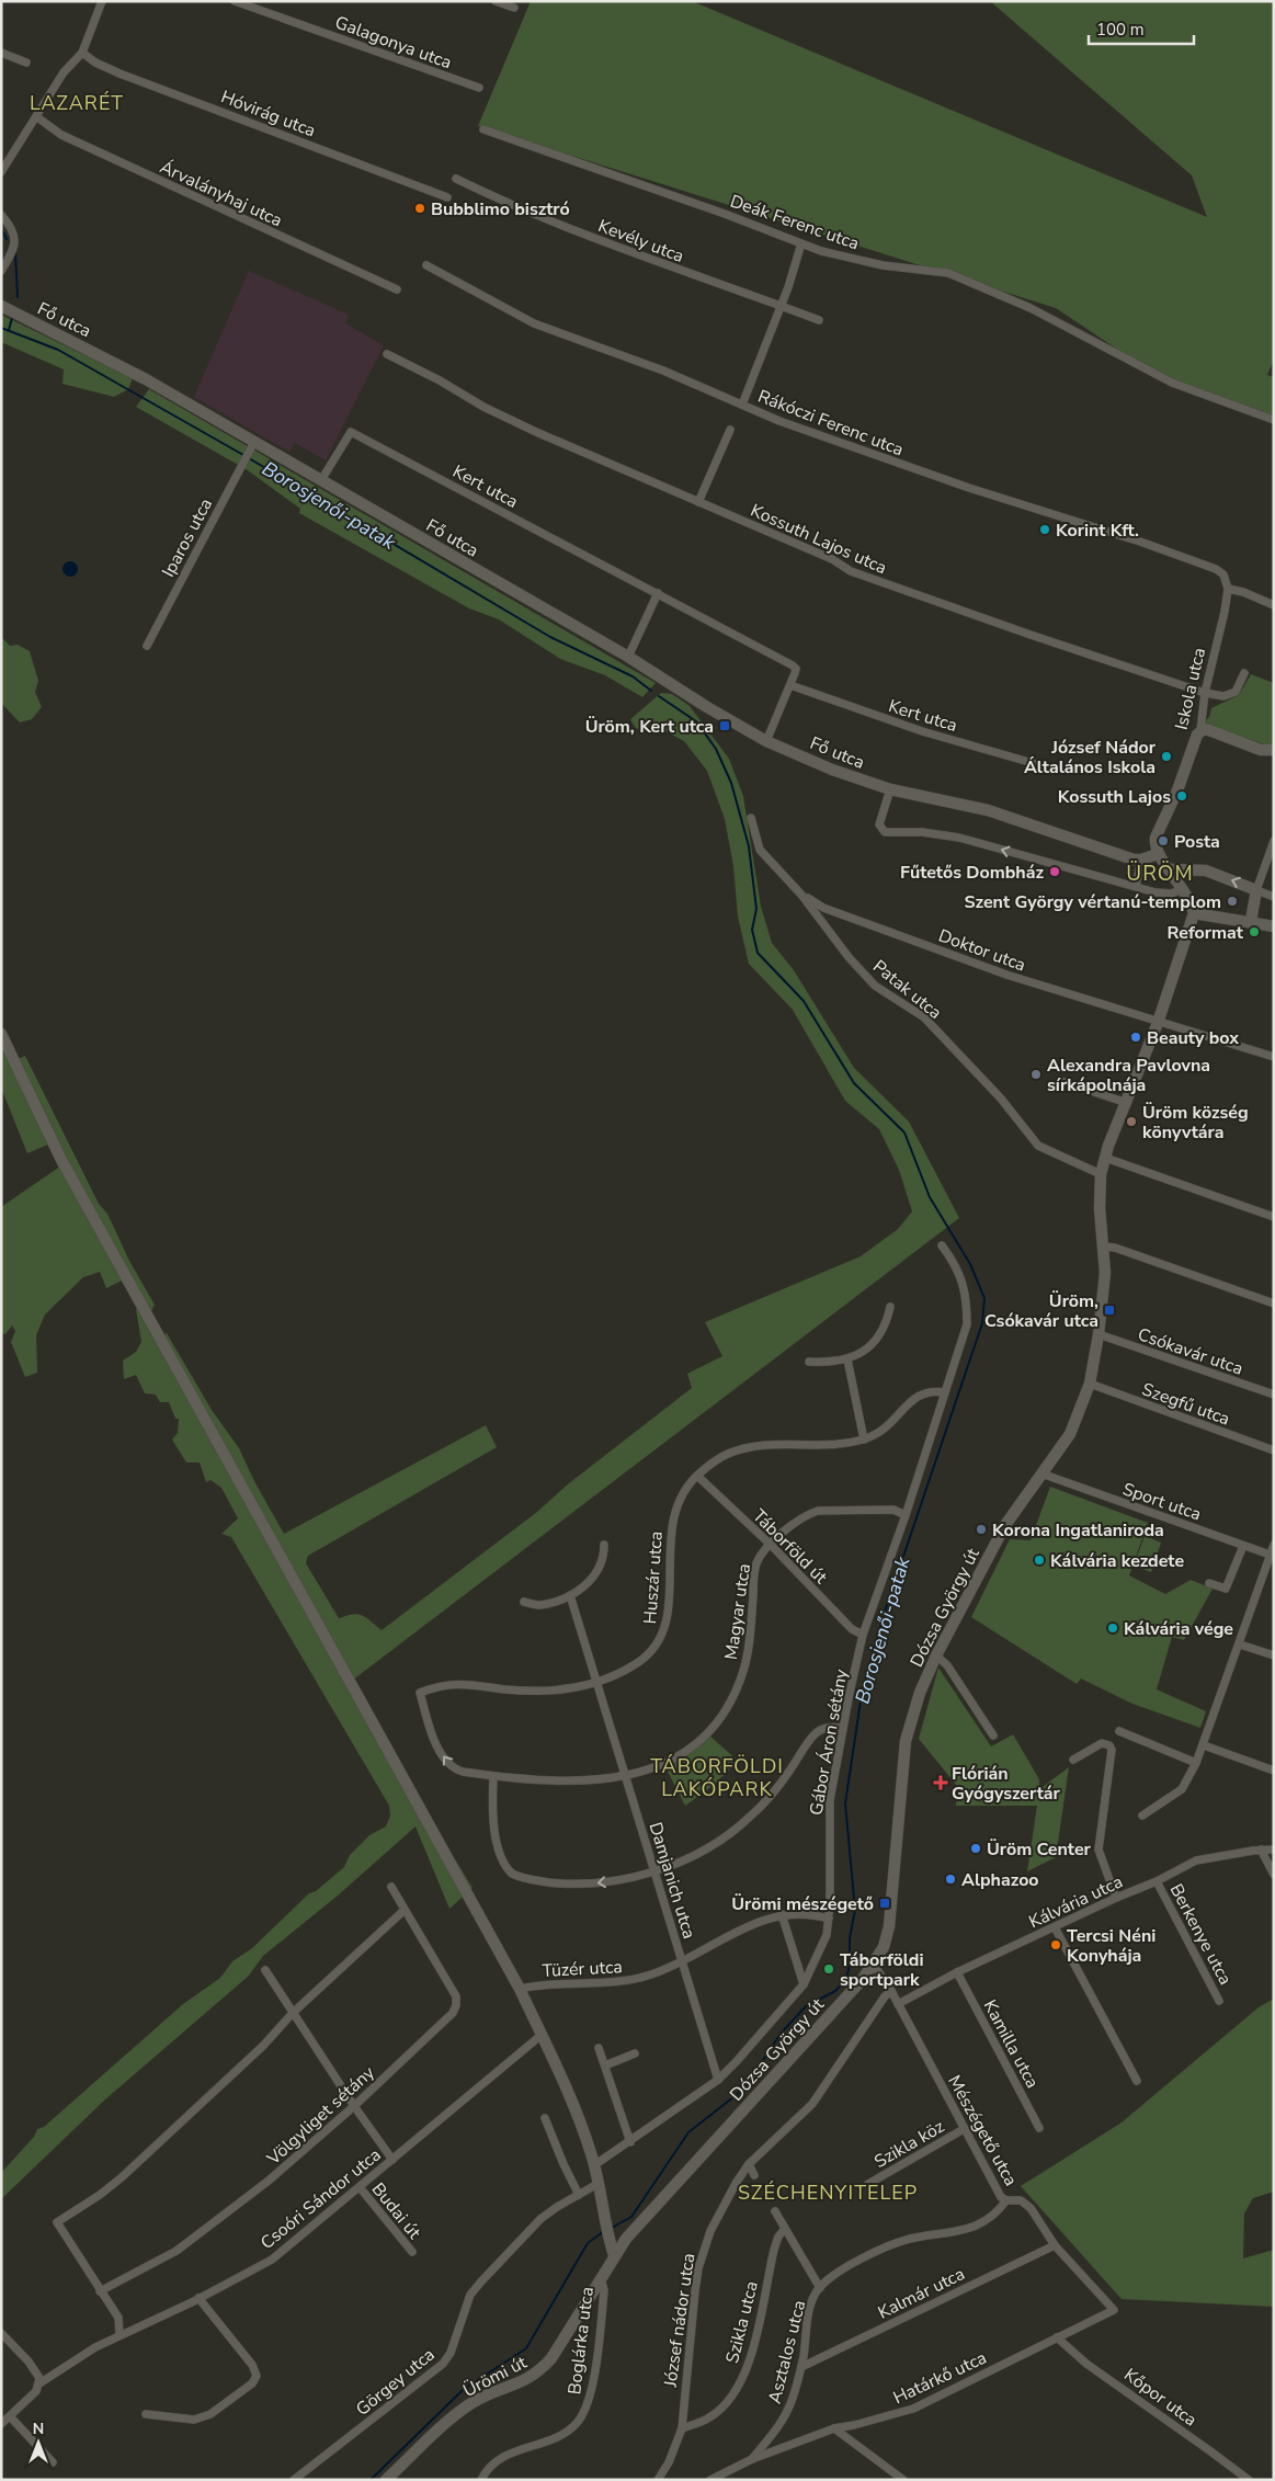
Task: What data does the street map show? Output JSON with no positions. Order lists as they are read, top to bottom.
{
  "streets": {
    "street": [
      "Galagonya utca",
      "Hóvirág utca",
      "Árvalányhaj utca",
      "Deák Ferenc utca",
      "Kevély utca",
      "Fő utca",
      "Rákóczi Ferenc utca",
      "Kert utca",
      "Iparos utca",
      "Kossuth Lajos utca",
      "Iskola utca",
      "Doktor utca",
      "Patak utca",
      "Csókavár utca",
      "Szegfű utca",
      "Sport utca",
      "Táborföld út",
      "Huszár utca",
      "Dózsa György út",
      "Magyar utca",
      "Gábor Áron sétány",
      "Damjanich utca",
      "Kálvária utca",
      "Berkenye utca",
      "Tüzér utca",
      "Kamilla utca",
      "Völgyliget sétány",
      "Mészégető utca",
      "Szikla köz",
      "Csoóri Sándor utca",
      "Budai út",
      "Kalmár utca",
      "József nádor utca",
      "Szikla utca",
      "Boglárka utca",
      "Asztalos utca",
      "Ürömi út",
      "Határkő utca",
      "Görgey utca",
      "Kőpor utca"
    ]
  },
  "crossings": [
    ["Fő utca", "Kert utca"],
    ["Fő utca", "Iparos utca"],
    ["Rákóczi Ferenc utca", "Iskola utca"],
    ["Kossuth Lajos utca", "Iskola utca"],
    ["Doktor utca", "Patak utca"],
    ["Doktor utca", "Dózsa György út"],
    ["Patak utca", "Dózsa György út"],
    ["Csókavár utca", "Dózsa György út"],
    ["Szegfű utca", "Dózsa György út"],
    ["Sport utca", "Dózsa György út"],
    ["Táborföld út", "Huszár utca"],
    ["Táborföld út", "Magyar utca"],
    ["Táborföld út", "Gábor Áron sétány"],
    ["Huszár utca", "Magyar utca"],
    ["Huszár utca", "Gábor Áron sétány"],
    ["Huszár utca", "Damjanich utca"],
    ["Dózsa György út", "Ürömi út"],
    ["Magyar utca", "Gábor Áron sétány"],
    ["Magyar utca", "Damjanich utca"],
    ["Gábor Áron sétány", "Damjanich utca"],
    ["Gábor Áron sétány", "Tüzér utca"],
    ["Damjanich utca", "Tüzér utca"],
    ["Kálvária utca", "Berkenye utca"],
    ["Kálvária utca", "Kamilla utca"],
    ["Kálvária utca", "Mészégető utca"],
    ["Mészégető utca", "Szikla köz"],
    ["Mészégető utca", "Kalmár utca"],
    ["Mészégető utca", "József nádor utca"],
    ["Mészégető utca", "Asztalos utca"],
    ["Mészégető utca", "Határkő utca"],
    ["Csoóri Sándor utca", "Budai út"],
    ["Kalmár utca", "Asztalos utca"],
    ["József nádor utca", "Szikla utca"],
    ["Boglárka utca", "Ürömi út"],
    ["Asztalos utca", "Határkő utca"],
    ["Határkő utca", "Kőpor utca"]
  ],
  "districts": [
    "LAZARÉT",
    "ÜRÖM",
    "TÁBORFÖLDI LAKÓPARK",
    "SZÉCHENYITELEP"
  ],
  "water": ["Borosjenői-patak"],
  "places": {
    "other": [
      "Bubblimo bisztró",
      "Korint Kft.",
      "József Nádor Általános Iskola",
      "Kossuth Lajos",
      "Posta",
      "Fűtetős Dombház",
      "Szent György vértanú-templom",
      "Reformat",
      "Beauty box",
      "Alexandra Pavlovna sírkápolnája",
      "Üröm község könyvtára",
      "Korona Ingatlaniroda",
      "Kálvária kezdete",
      "Kálvária vége",
      "Üröm Center",
      "Alphazoo",
      "Tercsi Néni Konyhája",
      "Táborföldi sportpark"
    ],
    "transit": ["Üröm, Kert utca", "Üröm, Csókavár utca", "Ürömi mészégető"],
    "health": ["Flórián Gyógyszertár"]
  },
  "scale_bar": "100 m",
  "north": "top"
}
